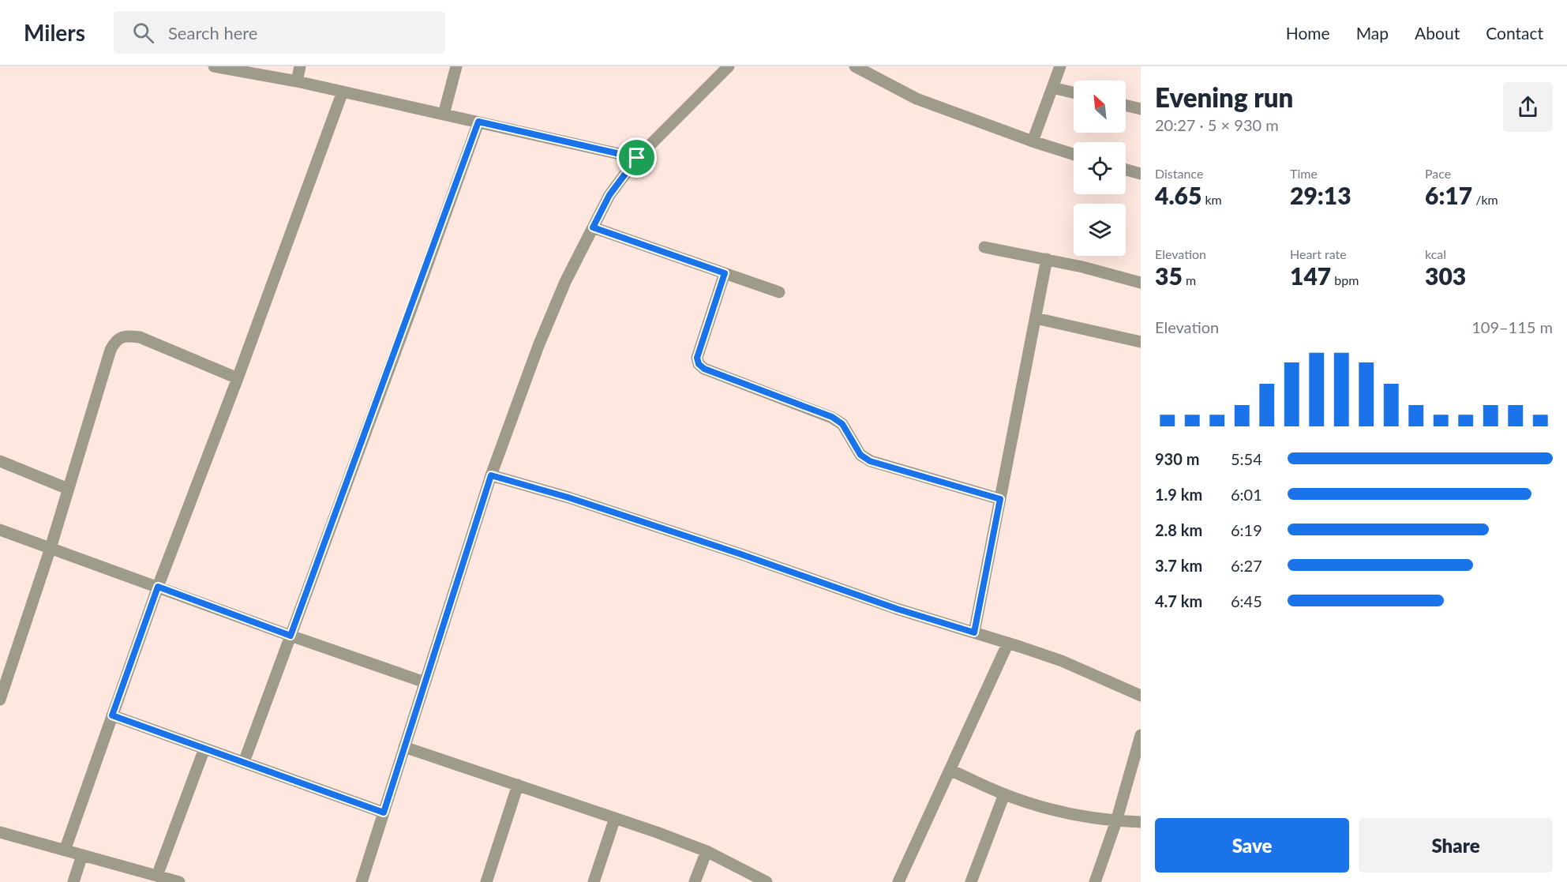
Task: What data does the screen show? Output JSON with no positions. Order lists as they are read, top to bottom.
{
  "north": "top left",
  "page": {
    "header": "Milers",
    "search": "Search here",
    "nav": [
      "Home",
      "Map",
      "About",
      "Contact"
    ],
    "heading": ["Evening run", "20:27 · 5 × 930 m"],
    "stats": [
      ["Distance", "4.65 km"],
      ["Time", "29:13"],
      ["Pace", "6:17 /km"],
      ["Elevation", "35 m"],
      ["Heart rate", "147 bpm"],
      ["kcal", "303"]
    ],
    "chart": ["Elevation", "109–115 m"],
    "list": [
      {
        "name": "930 m",
        "note": "5:54"
      },
      {
        "name": "1.9 km",
        "note": "6:01"
      },
      {
        "name": "2.8 km",
        "note": "6:19"
      },
      {
        "name": "3.7 km",
        "note": "6:27"
      },
      {
        "name": "4.7 km",
        "note": "6:45"
      }
    ],
    "buttons": ["Save", "Share"]
  }
}
